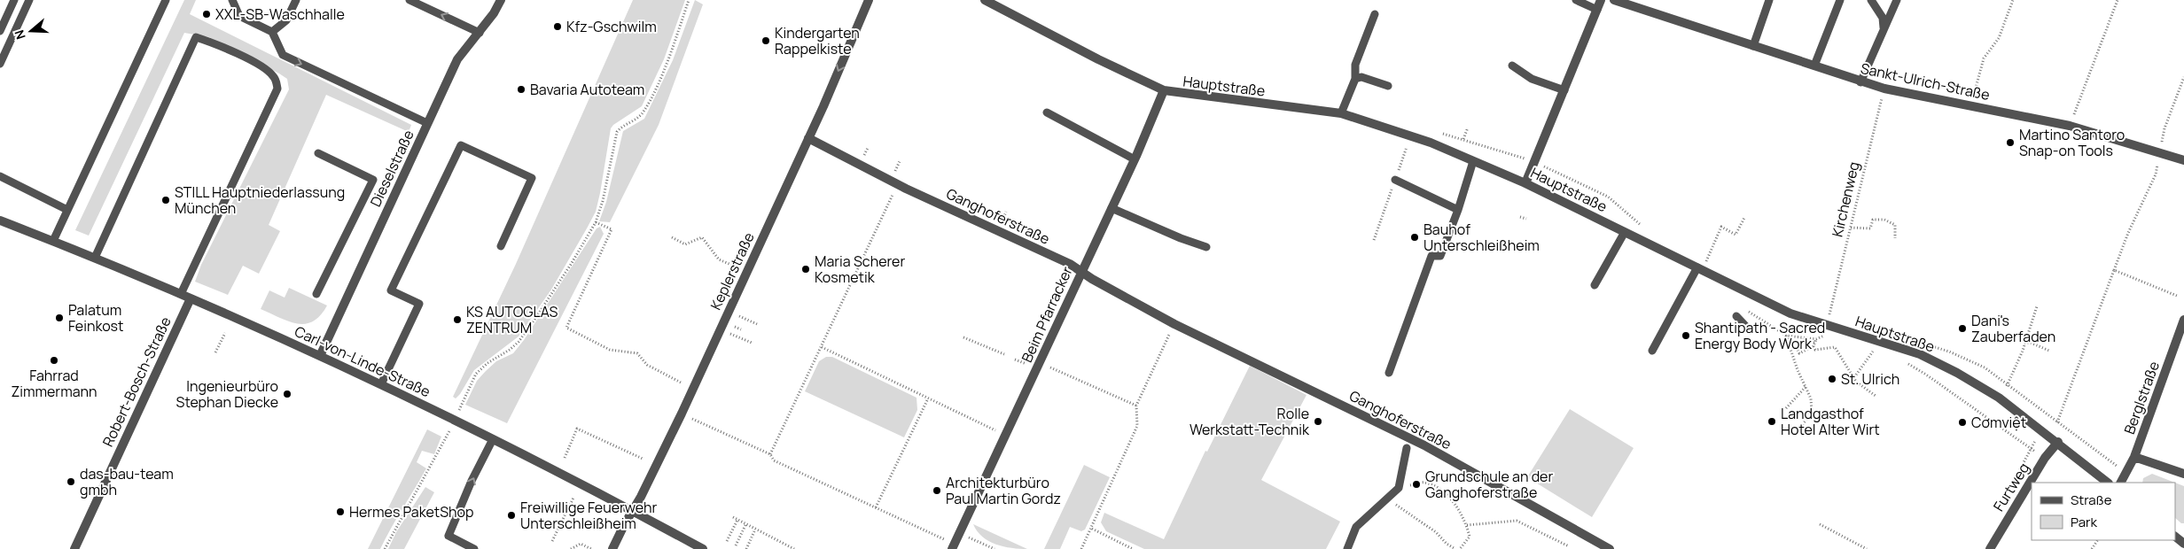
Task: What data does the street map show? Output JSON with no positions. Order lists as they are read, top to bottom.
{
  "streets": {
    "street": [
      "Sankt-Ulrich-Straße",
      "Hauptstraße",
      "Dieselstraße",
      "Ganghoferstraße",
      "Keplerstraße",
      "Beim Pfarracker",
      "Carl-von-Linde-Straße",
      "Robert-Bosch-Straße",
      "Berglstraße",
      "Furtweg"
    ],
    "path": ["Kirchenweg"]
  },
  "crossings": [
    ["Sankt-Ulrich-Straße", "Kirchenweg"],
    ["Hauptstraße", "Kirchenweg"],
    ["Hauptstraße", "Beim Pfarracker"],
    ["Hauptstraße", "Furtweg"],
    ["Dieselstraße", "Carl-von-Linde-Straße"],
    ["Ganghoferstraße", "Keplerstraße"],
    ["Ganghoferstraße", "Beim Pfarracker"],
    ["Keplerstraße", "Carl-von-Linde-Straße"],
    ["Carl-von-Linde-Straße", "Robert-Bosch-Straße"]
  ],
  "places": [
    "XXL-SB-Waschhalle",
    "Kfz-Gschwilm",
    "Kindergarten Rappelkiste",
    "Bavaria Autoteam",
    "Martino Santoro Snap-on Tools",
    "STILL Hauptniederlassung München",
    "Bauhof Unterschleißheim",
    "Maria Scherer Kosmetik",
    "Palatum Feinkost",
    "KS AUTOGLAS ZENTRUM",
    "Dani's Zauberfaden",
    "Shantipath - Sacred Energy Body Work",
    "Fahrrad Zimmermann",
    "St. Ulrich",
    "Ingenieurbüro Stephan Diecke",
    "Rolle Werkstatt-Technik",
    "Landgasthof Hotel Alter Wirt",
    "Cơmviệt",
    "das-bau-team gmbh",
    "Grundschule an der Ganghoferstraße",
    "Architekturbüro Paul Martin Gordz",
    "Hermes PaketShop",
    "Freiwillige Feuerwehr Unterschleißheim"
  ],
  "legend": ["Straße", "Park"],
  "north": "left"
}
